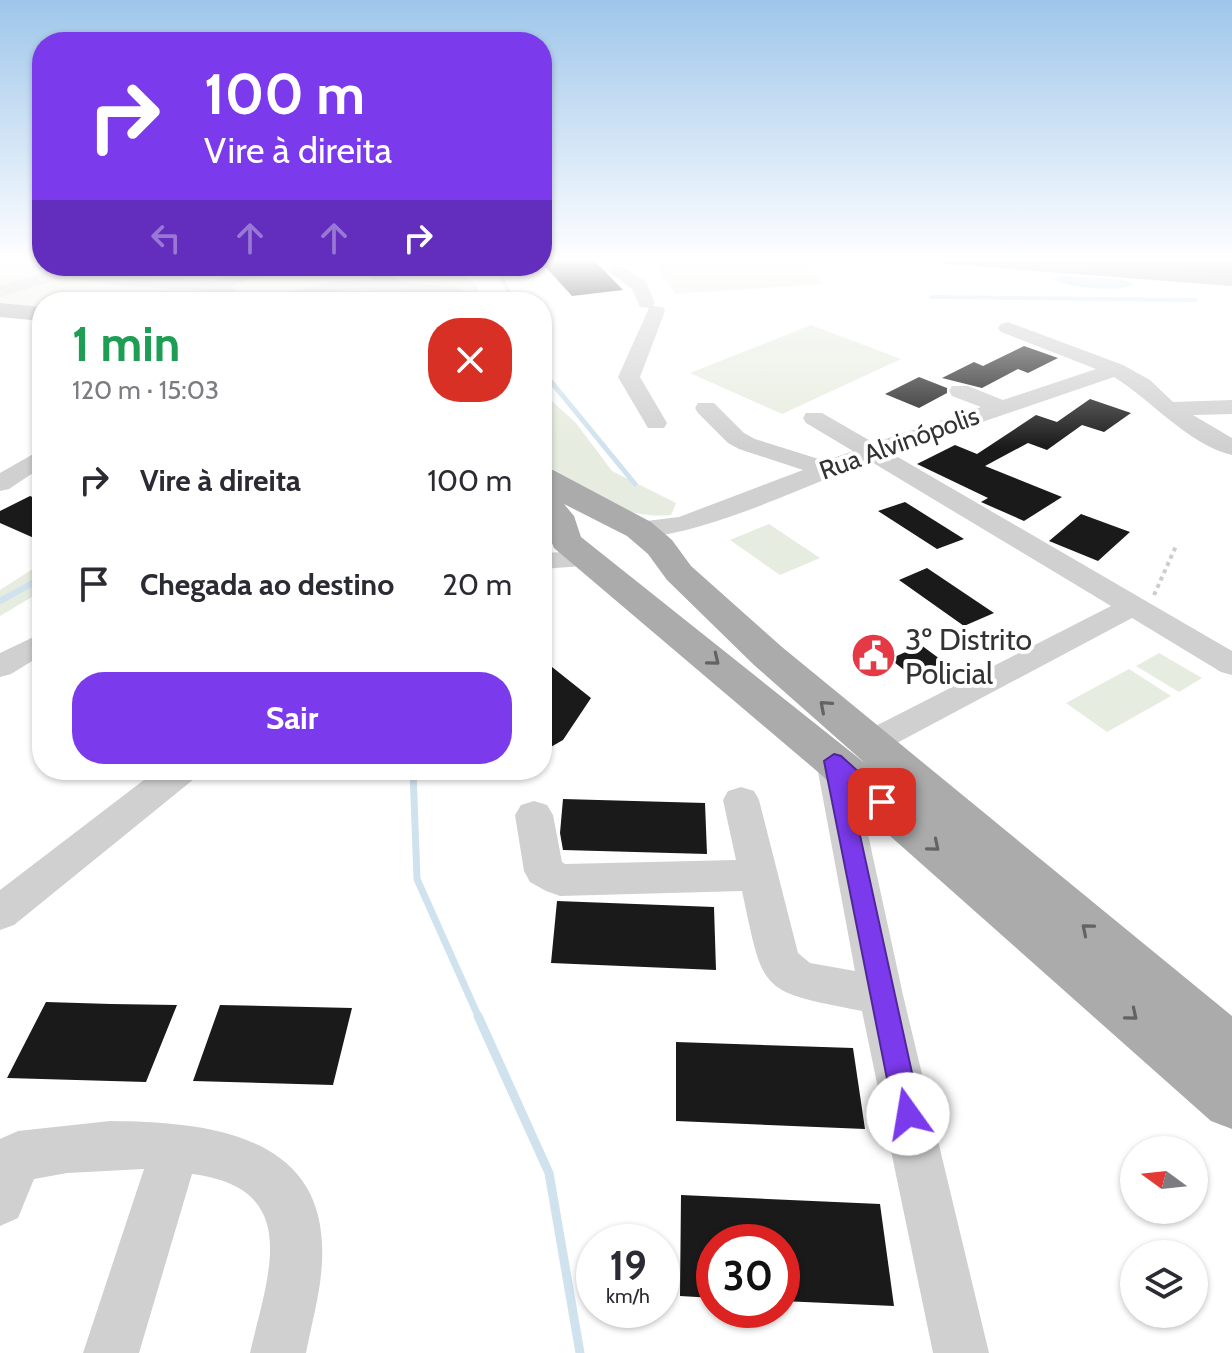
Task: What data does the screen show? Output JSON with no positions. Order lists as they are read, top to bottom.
{
  "streets": {
    "street": ["Rua Alvinópolis"]
  },
  "places": {
    "public building": ["3º Distrito Policial"]
  },
  "north": "left",
  "page": {
    "turn": ["100 m", "Vire à direita"],
    "heading": ["1 min", "120 m · 15:03"],
    "list": [
      {
        "name": "Vire à direita",
        "value": "100 m"
      },
      {
        "name": "Chegada ao destino",
        "value": "20 m"
      }
    ],
    "buttons": "Sair",
    "speed": "19 km/h",
    "limit": "30"
  }
}
